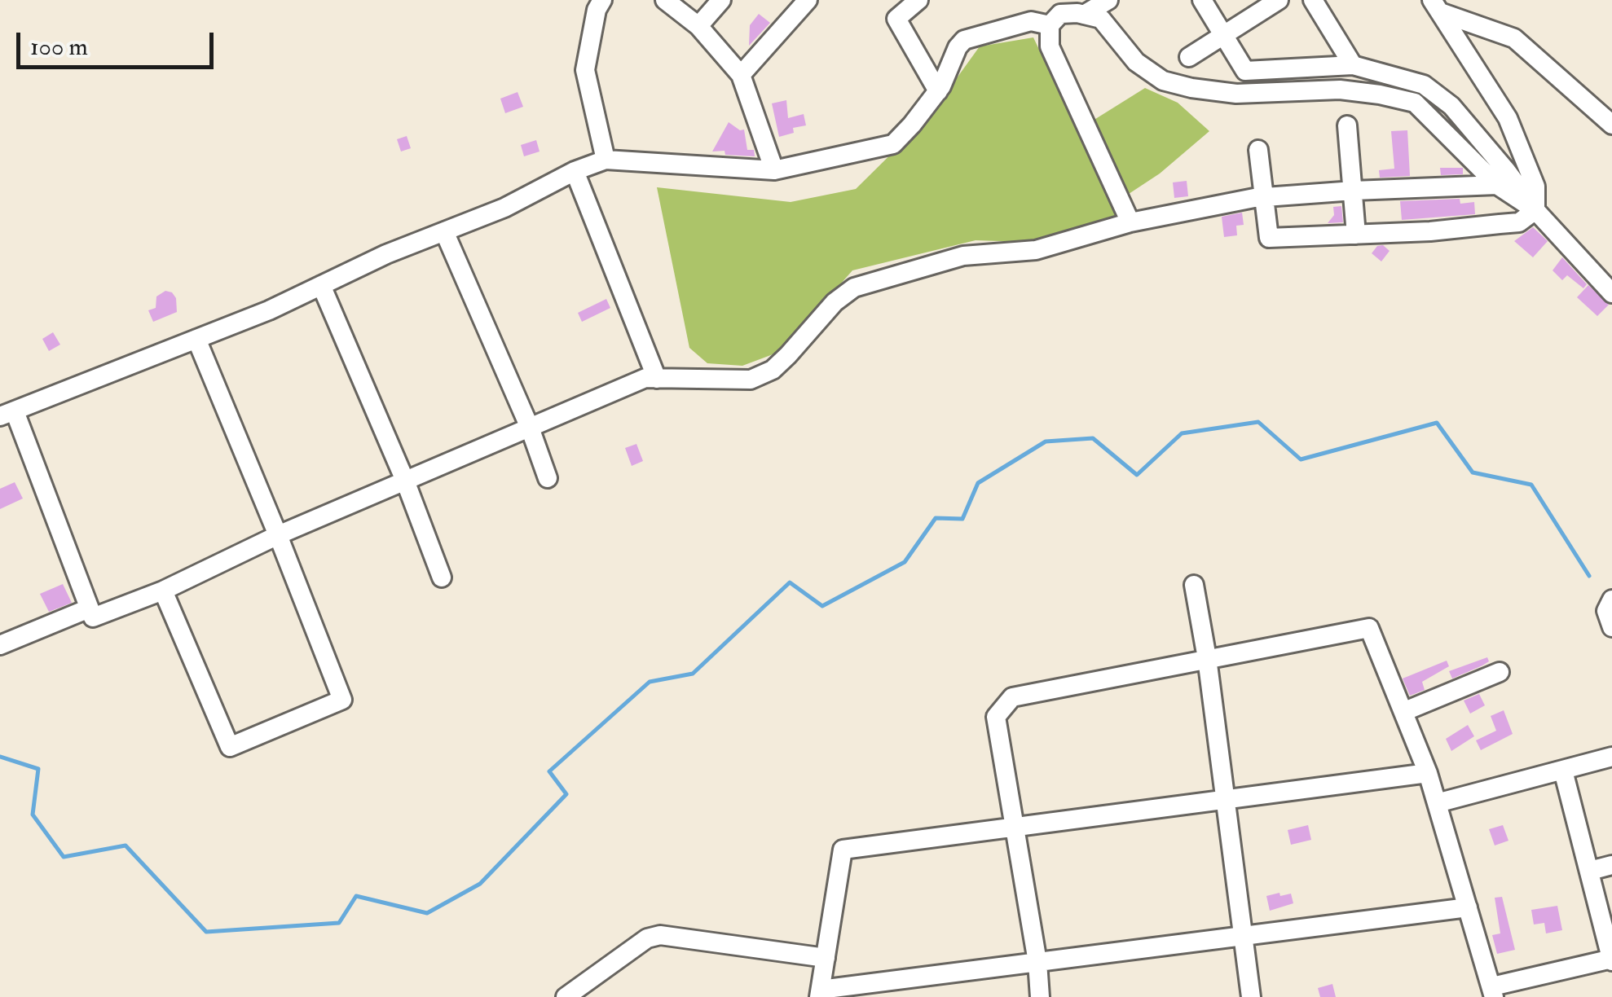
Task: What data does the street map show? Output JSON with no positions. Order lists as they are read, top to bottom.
{
  "scale_bar": "100 m"
}
